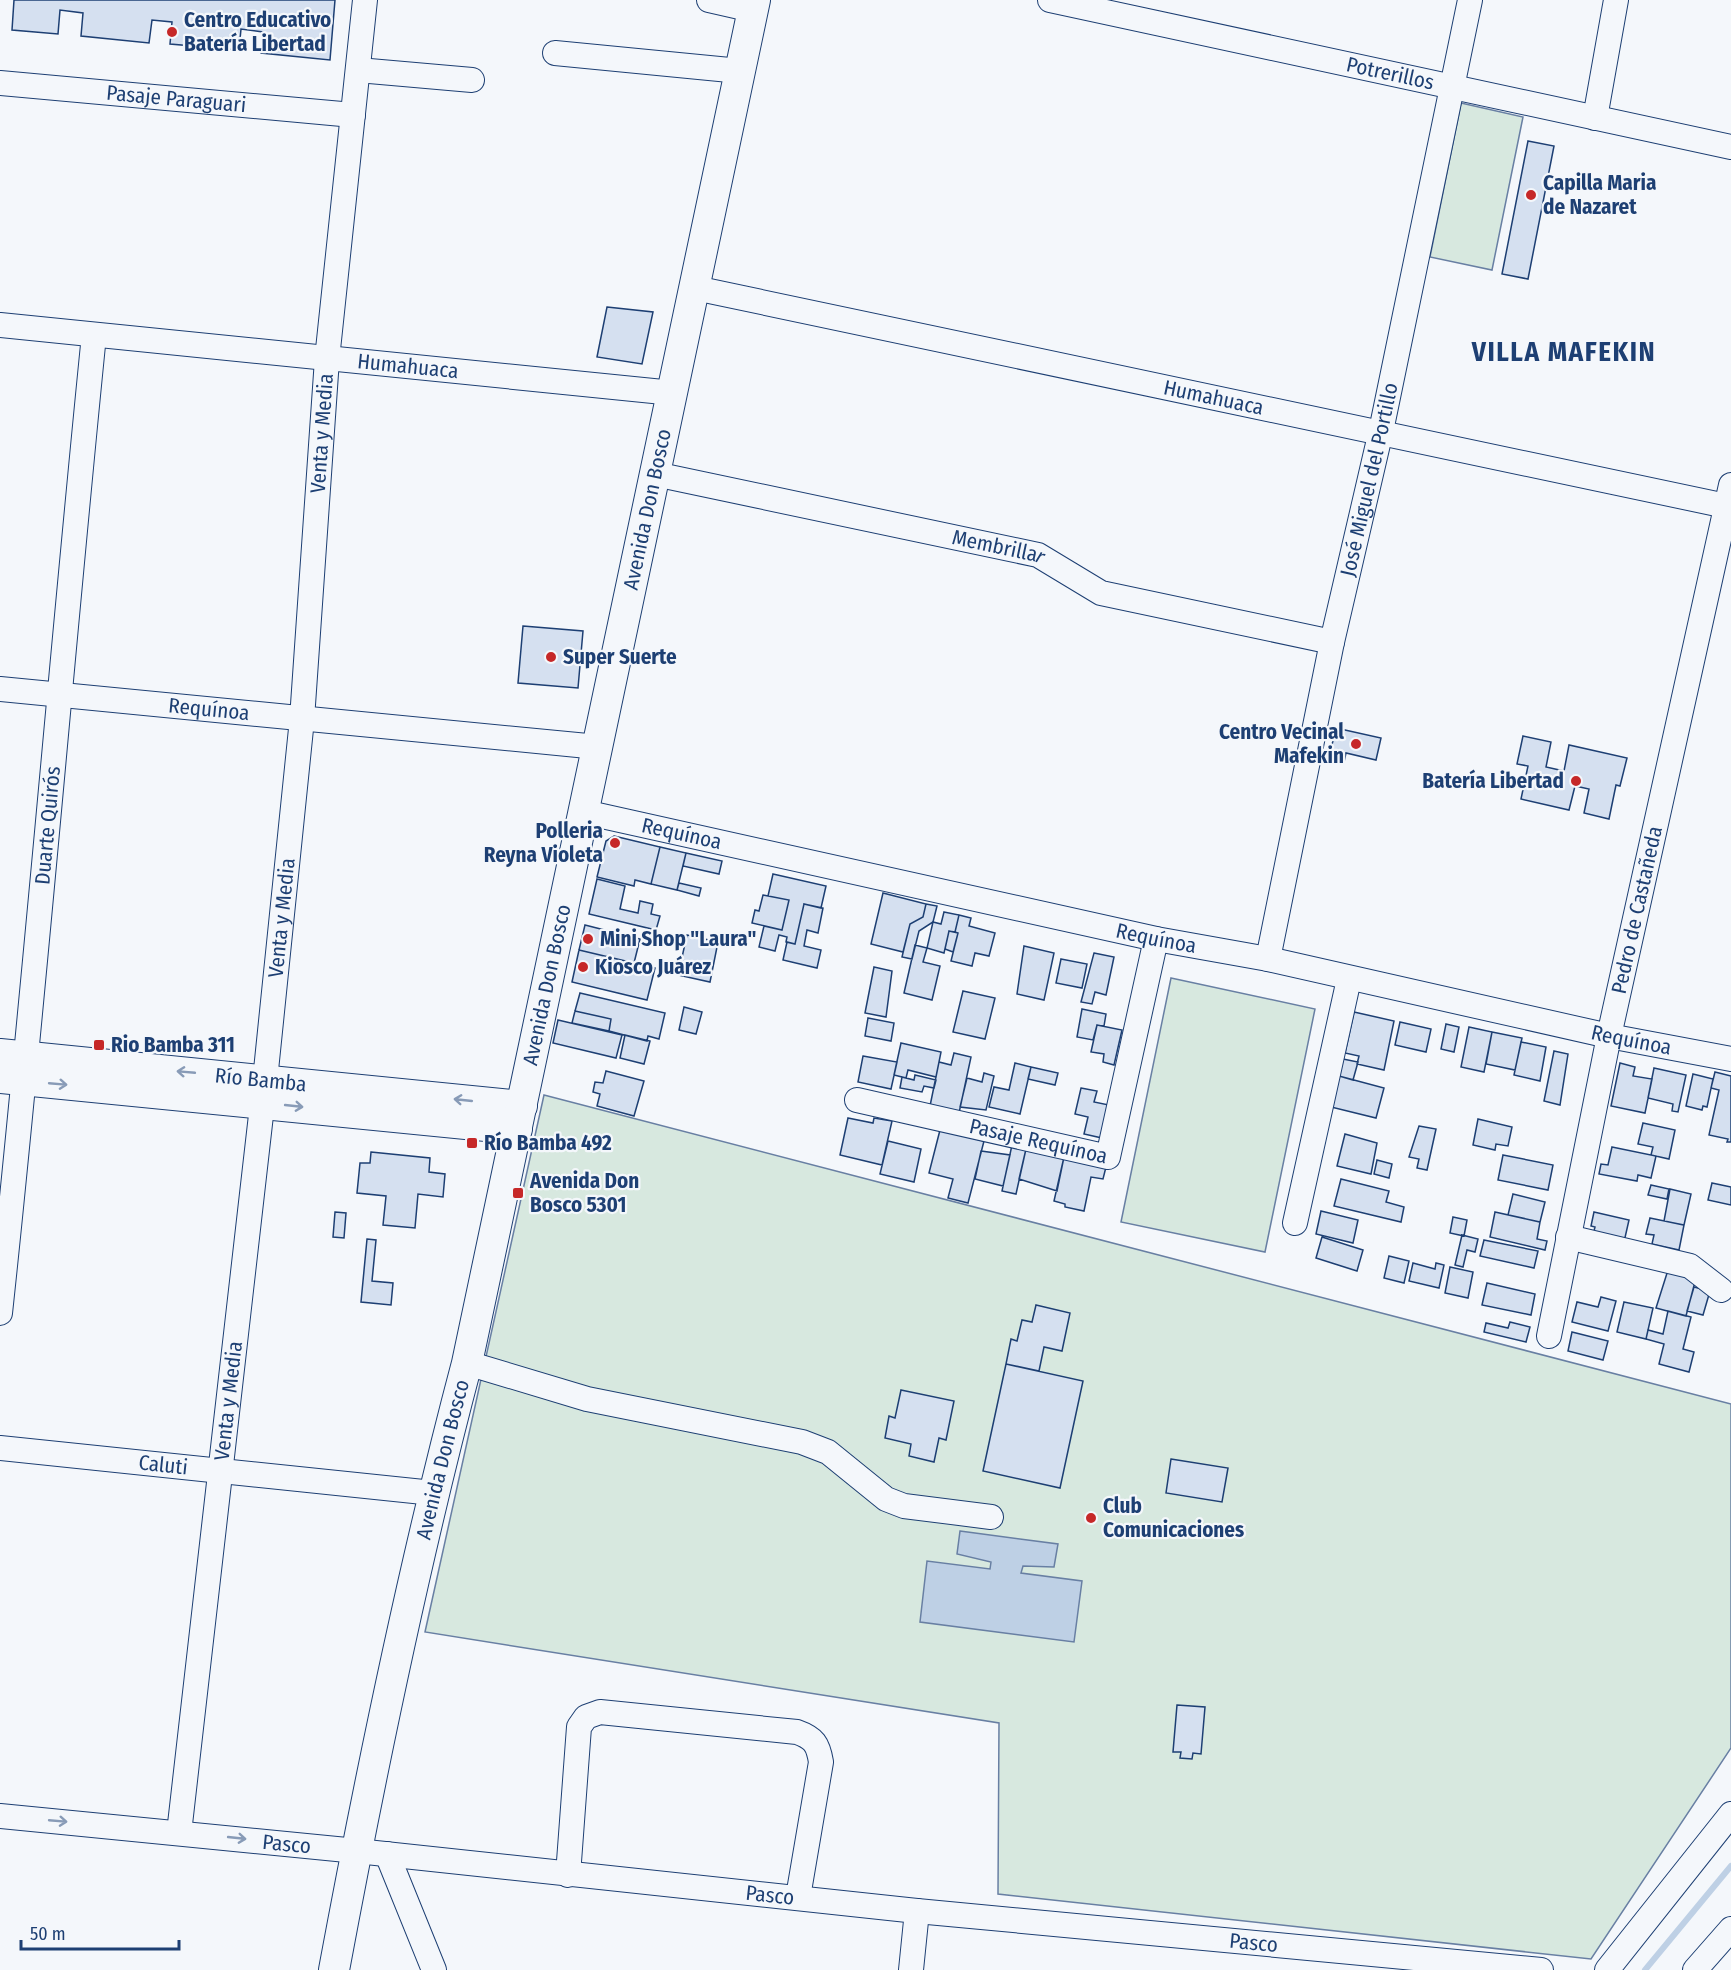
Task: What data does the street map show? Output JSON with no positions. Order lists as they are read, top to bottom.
{
  "streets": {
    "main road": ["Avenida Don Bosco", "Río Bamba"],
    "street": [
      "Potrerillos",
      "Pasaje Paraguari",
      "Humahuaca",
      "Venta y Media",
      "José Miguel del Portillo",
      "Membrillar",
      "Requínoa",
      "Duarte Quirós",
      "Pedro de Castañeda",
      "Pasaje Requínoa",
      "Caluti",
      "Pasco"
    ]
  },
  "crossings": [
    ["Potrerillos", "José Miguel del Portillo"],
    ["Pasaje Paraguari", "Venta y Media"],
    ["Humahuaca", "Venta y Media"],
    ["Humahuaca", "José Miguel del Portillo"],
    ["Humahuaca", "Avenida Don Bosco"],
    ["Humahuaca", "Duarte Quirós"],
    ["Humahuaca", "Pedro de Castañeda"],
    ["Venta y Media", "Requínoa"],
    ["Venta y Media", "Río Bamba"],
    ["Venta y Media", "Caluti"],
    ["Venta y Media", "Pasco"],
    ["José Miguel del Portillo", "Membrillar"],
    ["José Miguel del Portillo", "Requínoa"],
    ["Avenida Don Bosco", "Membrillar"],
    ["Avenida Don Bosco", "Requínoa"],
    ["Avenida Don Bosco", "Río Bamba"],
    ["Avenida Don Bosco", "Caluti"],
    ["Avenida Don Bosco", "Pasco"],
    ["Requínoa", "Duarte Quirós"],
    ["Requínoa", "Pedro de Castañeda"],
    ["Requínoa", "Pasaje Requínoa"],
    ["Duarte Quirós", "Río Bamba"]
  ],
  "districts": ["VILLA MAFEKIN"],
  "places": {
    "other": [
      "Centro Educativo Batería Libertad",
      "Capilla Maria de Nazaret",
      "Super Suerte",
      "Centro Vecinal Mafekin",
      "Batería Libertad",
      "Polleria Reyna Violeta",
      "Mini Shop \"Laura\"",
      "Kiosco Juárez",
      "Club Comunicaciones"
    ],
    "transit": ["Rio Bamba 311", "Río Bamba 492", "Avenida Don Bosco 5301"]
  },
  "scale_bar": "50 m"
}
